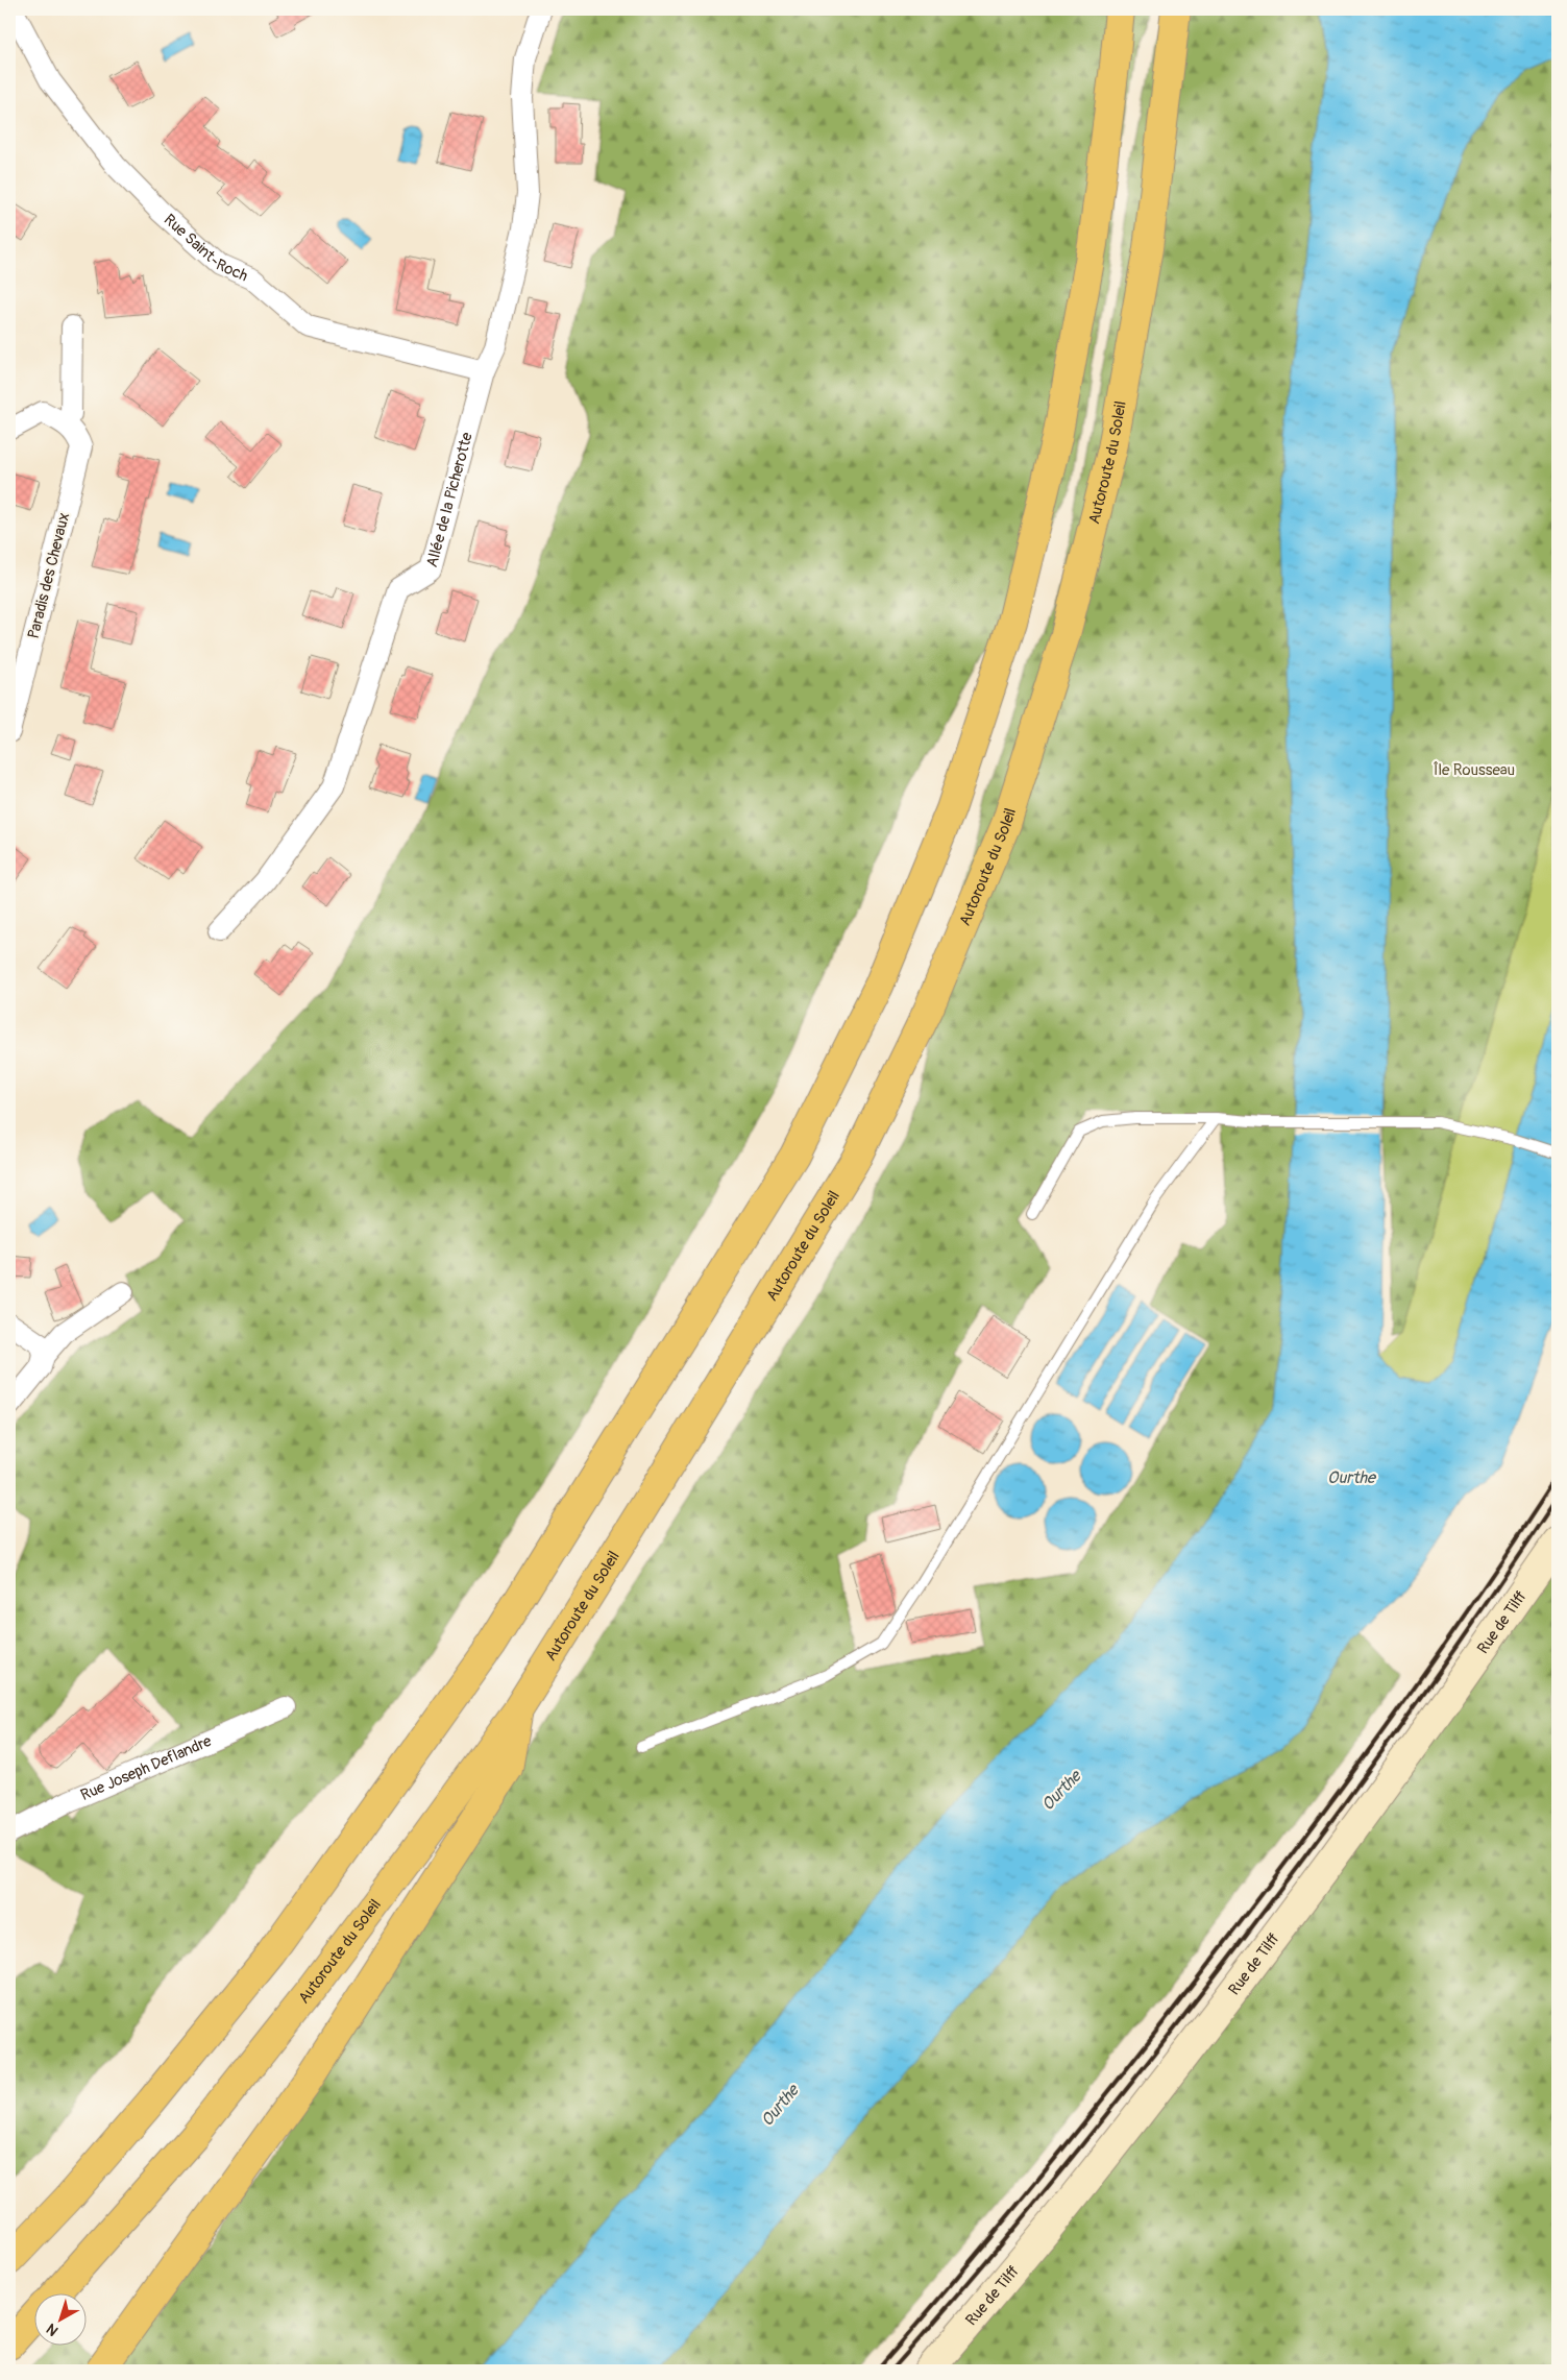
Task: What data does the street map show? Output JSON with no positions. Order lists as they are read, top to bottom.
{
  "streets": {
    "highway": ["Autoroute du Soleil"],
    "main road": ["Rue de Tilff"],
    "street": [
      "Rue Saint-Roch",
      "Allée de la Picherotte",
      "Paradis des Chevaux",
      "Rue Joseph Deflandre"
    ]
  },
  "crossings": [
    ["Rue Saint-Roch", "Allée de la Picherotte"]
  ],
  "water": ["Ourthe"],
  "parks": ["Île Rousseau"],
  "north": "bottom left"
}
